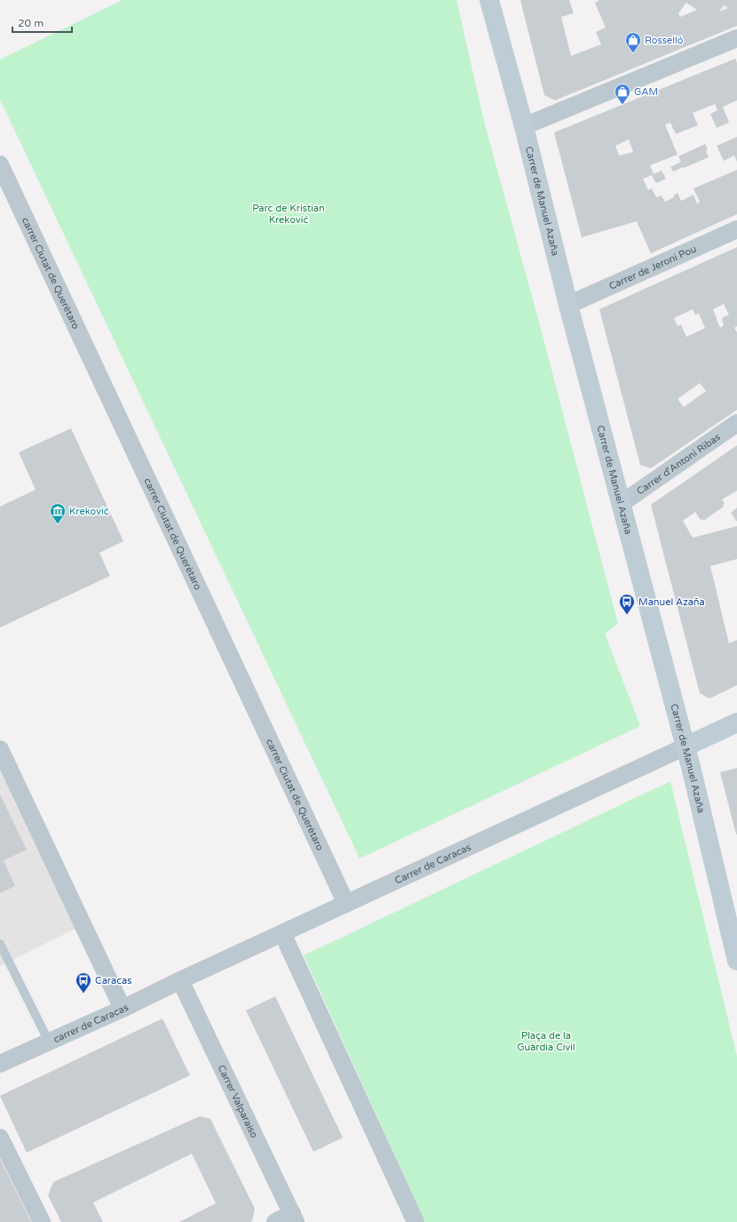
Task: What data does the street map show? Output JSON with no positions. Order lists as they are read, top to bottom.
{
  "streets": {
    "street": [
      "Carrer de Manuel Azaña",
      "Carrer de Jeroni Pou",
      "carrer Ciutat de Querètaro",
      "Carrer d'Antoni Ribas",
      "Carrer de Caracas",
      "carrer de Caracas",
      "Carrer Valparaiso"
    ]
  },
  "crossings": [
    ["Carrer de Manuel Azaña", "Carrer de Jeroni Pou"],
    ["Carrer de Manuel Azaña", "Carrer d'Antoni Ribas"],
    ["Carrer de Manuel Azaña", "Carrer de Caracas"],
    ["carrer Ciutat de Querètaro", "Carrer de Caracas"],
    ["Carrer de Caracas", "carrer de Caracas"],
    ["Carrer de Caracas", "Carrer Valparaiso"],
    ["carrer de Caracas", "Carrer Valparaiso"]
  ],
  "parks": ["Parc de Kristian Kreković", "Plaça de la Guàrdia Civil"],
  "places": {
    "shop": ["Rosselló", "GAM"],
    "museum": ["Kreković"],
    "bus stop": ["Manuel Azaña", "Caracas"]
  },
  "scale_bar": "20 m"
}
